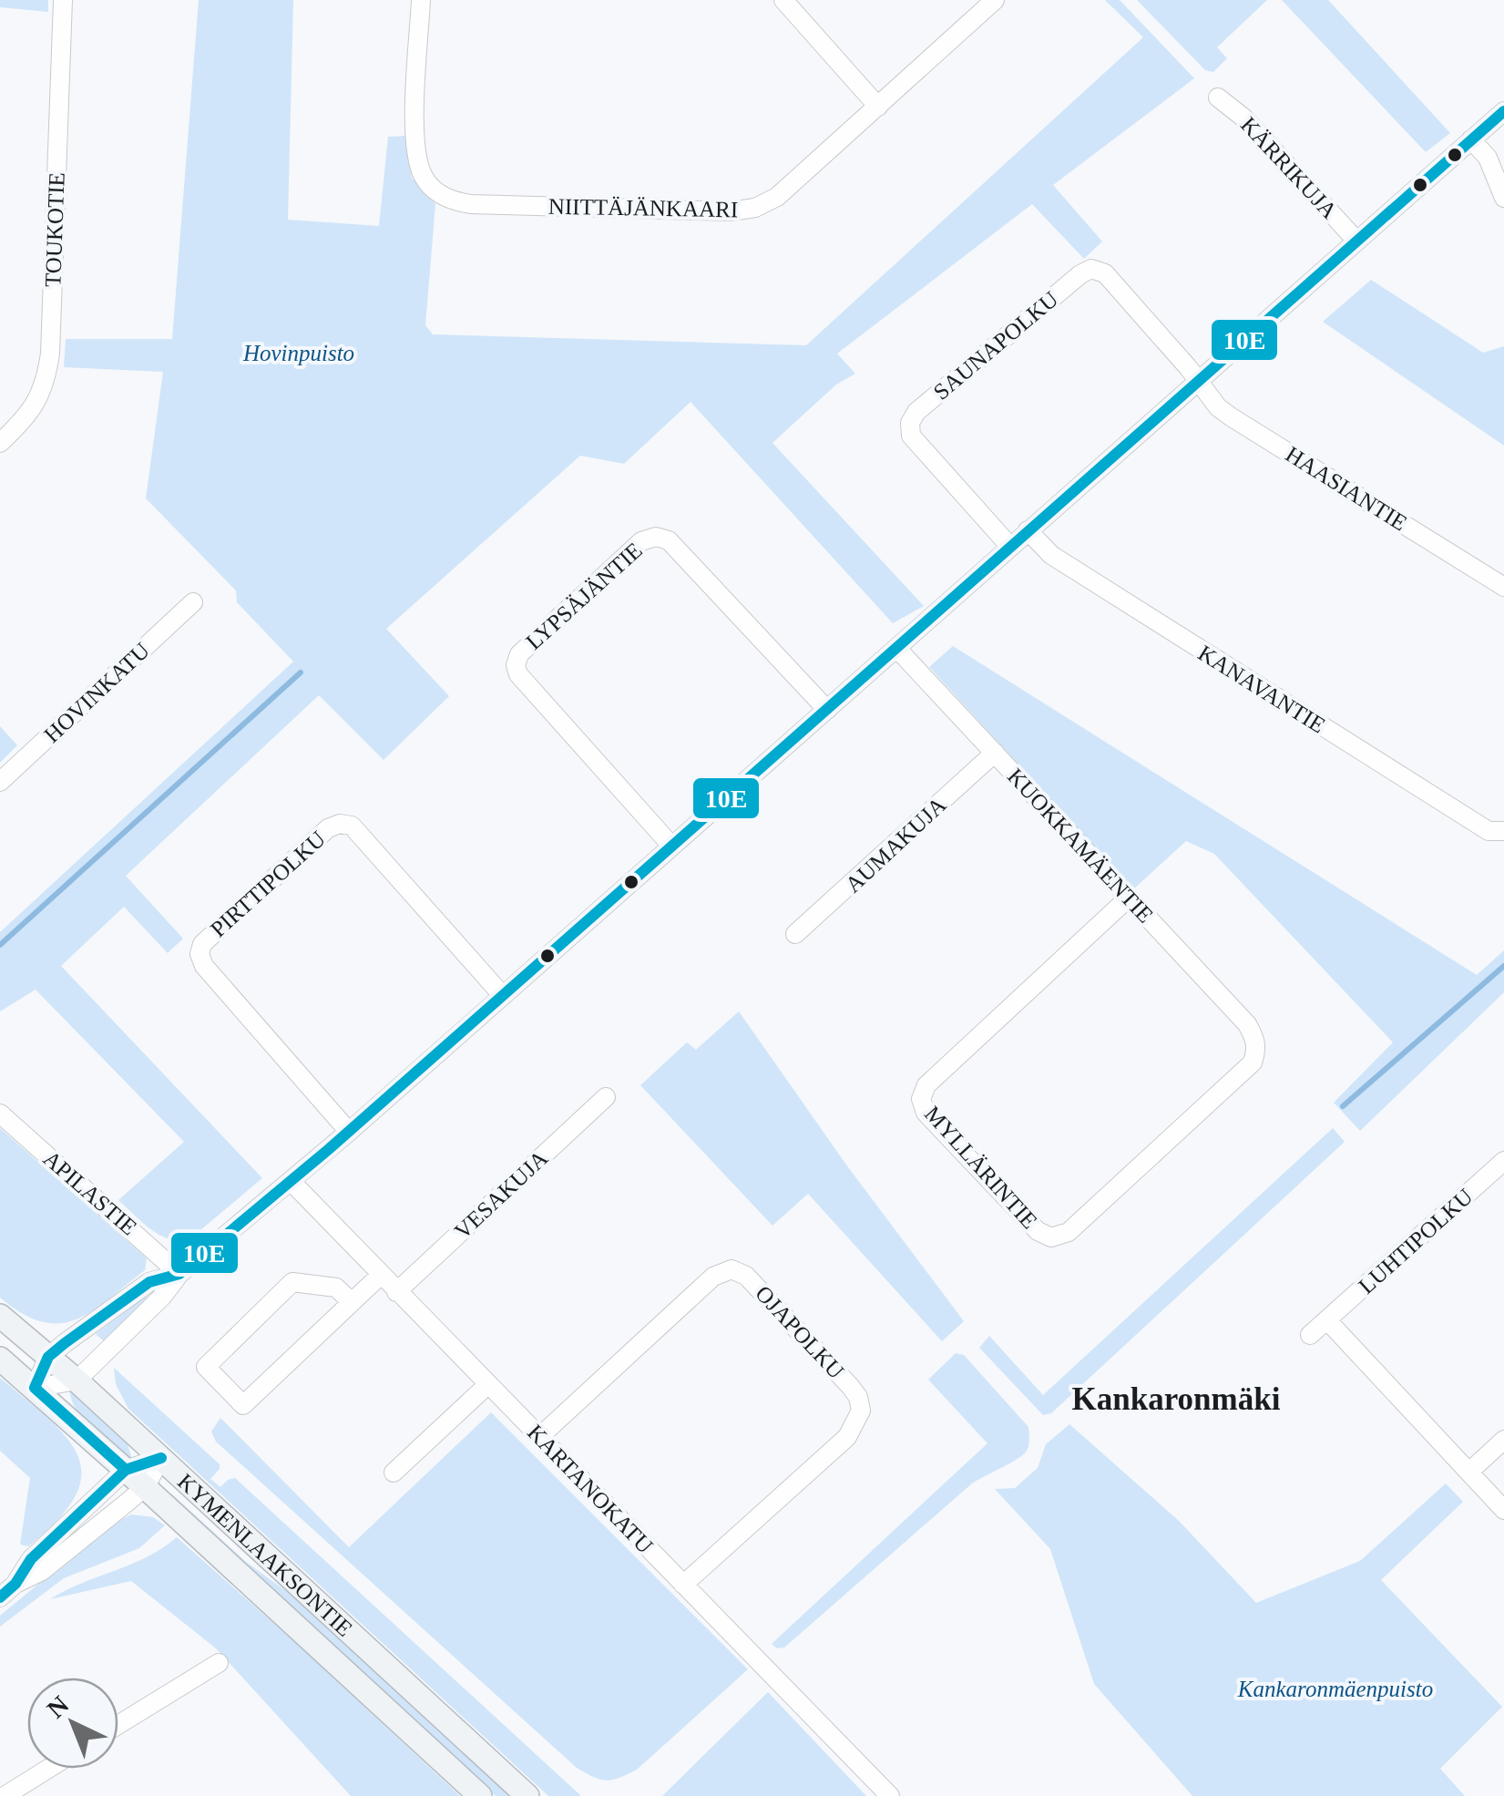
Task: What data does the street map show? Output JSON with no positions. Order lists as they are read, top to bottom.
{
  "streets": {
    "main road": ["KYMENLAAKSONTIE"],
    "street": [
      "KÄRRIKUJA",
      "NIITTÄJÄNKAARI",
      "TOUKOTIE",
      "SAUNAPOLKU",
      "HAASIANTIE",
      "LYPSÄJÄNTIE",
      "KANAVANTIE",
      "HOVINKATU",
      "AUMAKUJA",
      "KUOKKAMÄENTIE",
      "PIRTTIPOLKU",
      "MYLLÄRINTIE",
      "APILASTIE",
      "VESAKUJA",
      "LUHTIPOLKU",
      "OJAPOLKU",
      "KARTANOKATU"
    ]
  },
  "crossings": [
    ["SAUNAPOLKU", "HAASIANTIE"],
    ["AUMAKUJA", "KUOKKAMÄENTIE"],
    ["KUOKKAMÄENTIE", "MYLLÄRINTIE"],
    ["VESAKUJA", "KARTANOKATU"],
    ["OJAPOLKU", "KARTANOKATU"]
  ],
  "districts": ["Kankaronmäki"],
  "parks": ["Hovinpuisto", "Kankaronmäenpuisto"],
  "lines": ["transit line 10E"],
  "north": "top left"
}
